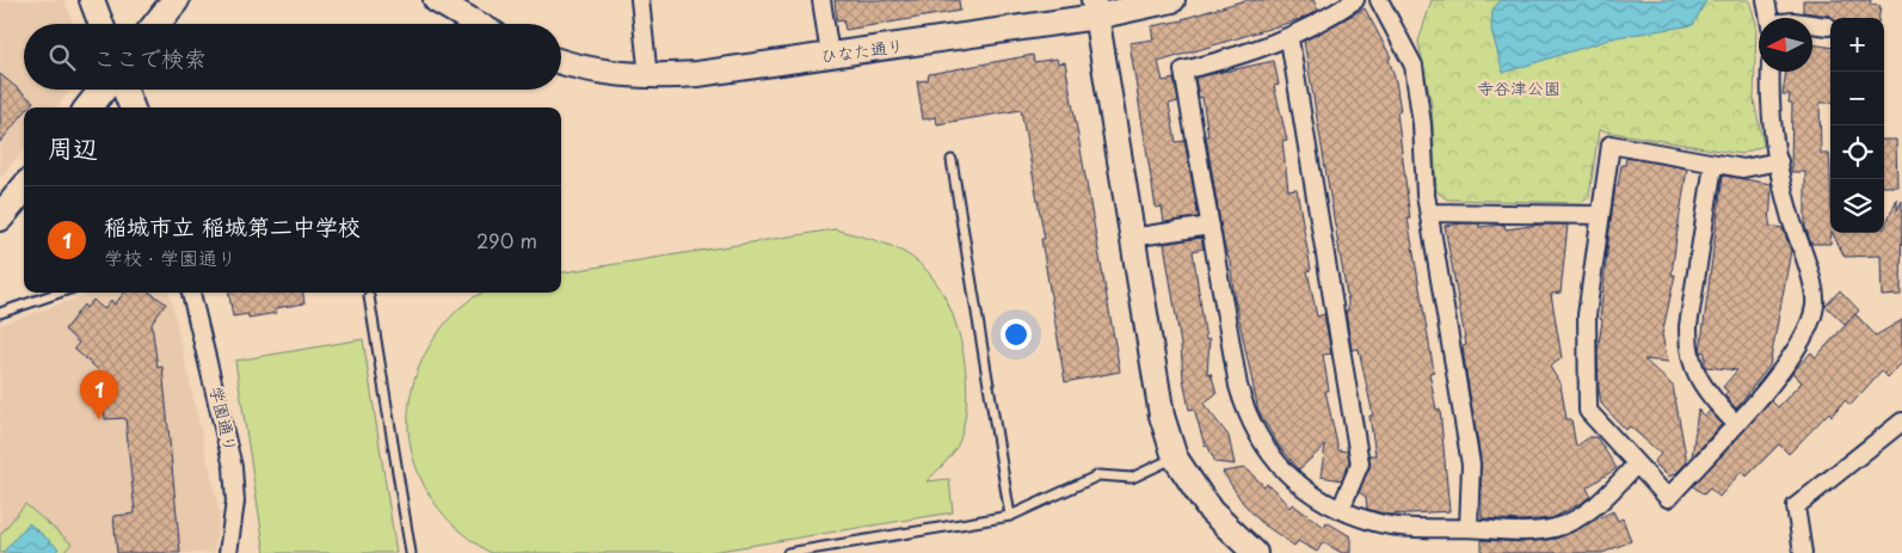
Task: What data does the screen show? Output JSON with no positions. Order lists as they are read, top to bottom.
{
  "streets": {
    "street": ["ひなた通り", "学園通り"]
  },
  "parks": ["寺谷津公園"],
  "north": "left",
  "page": {
    "map_buttons": ["+", "−"],
    "search": "ここで検索",
    "heading": "周辺",
    "list": [
      {
        "mark": "1",
        "name": "稲城市立 稲城第二中学校",
        "note": "学校 · 学園通り",
        "value": "290 m"
      }
    ],
    "pins": "1"
  }
}
